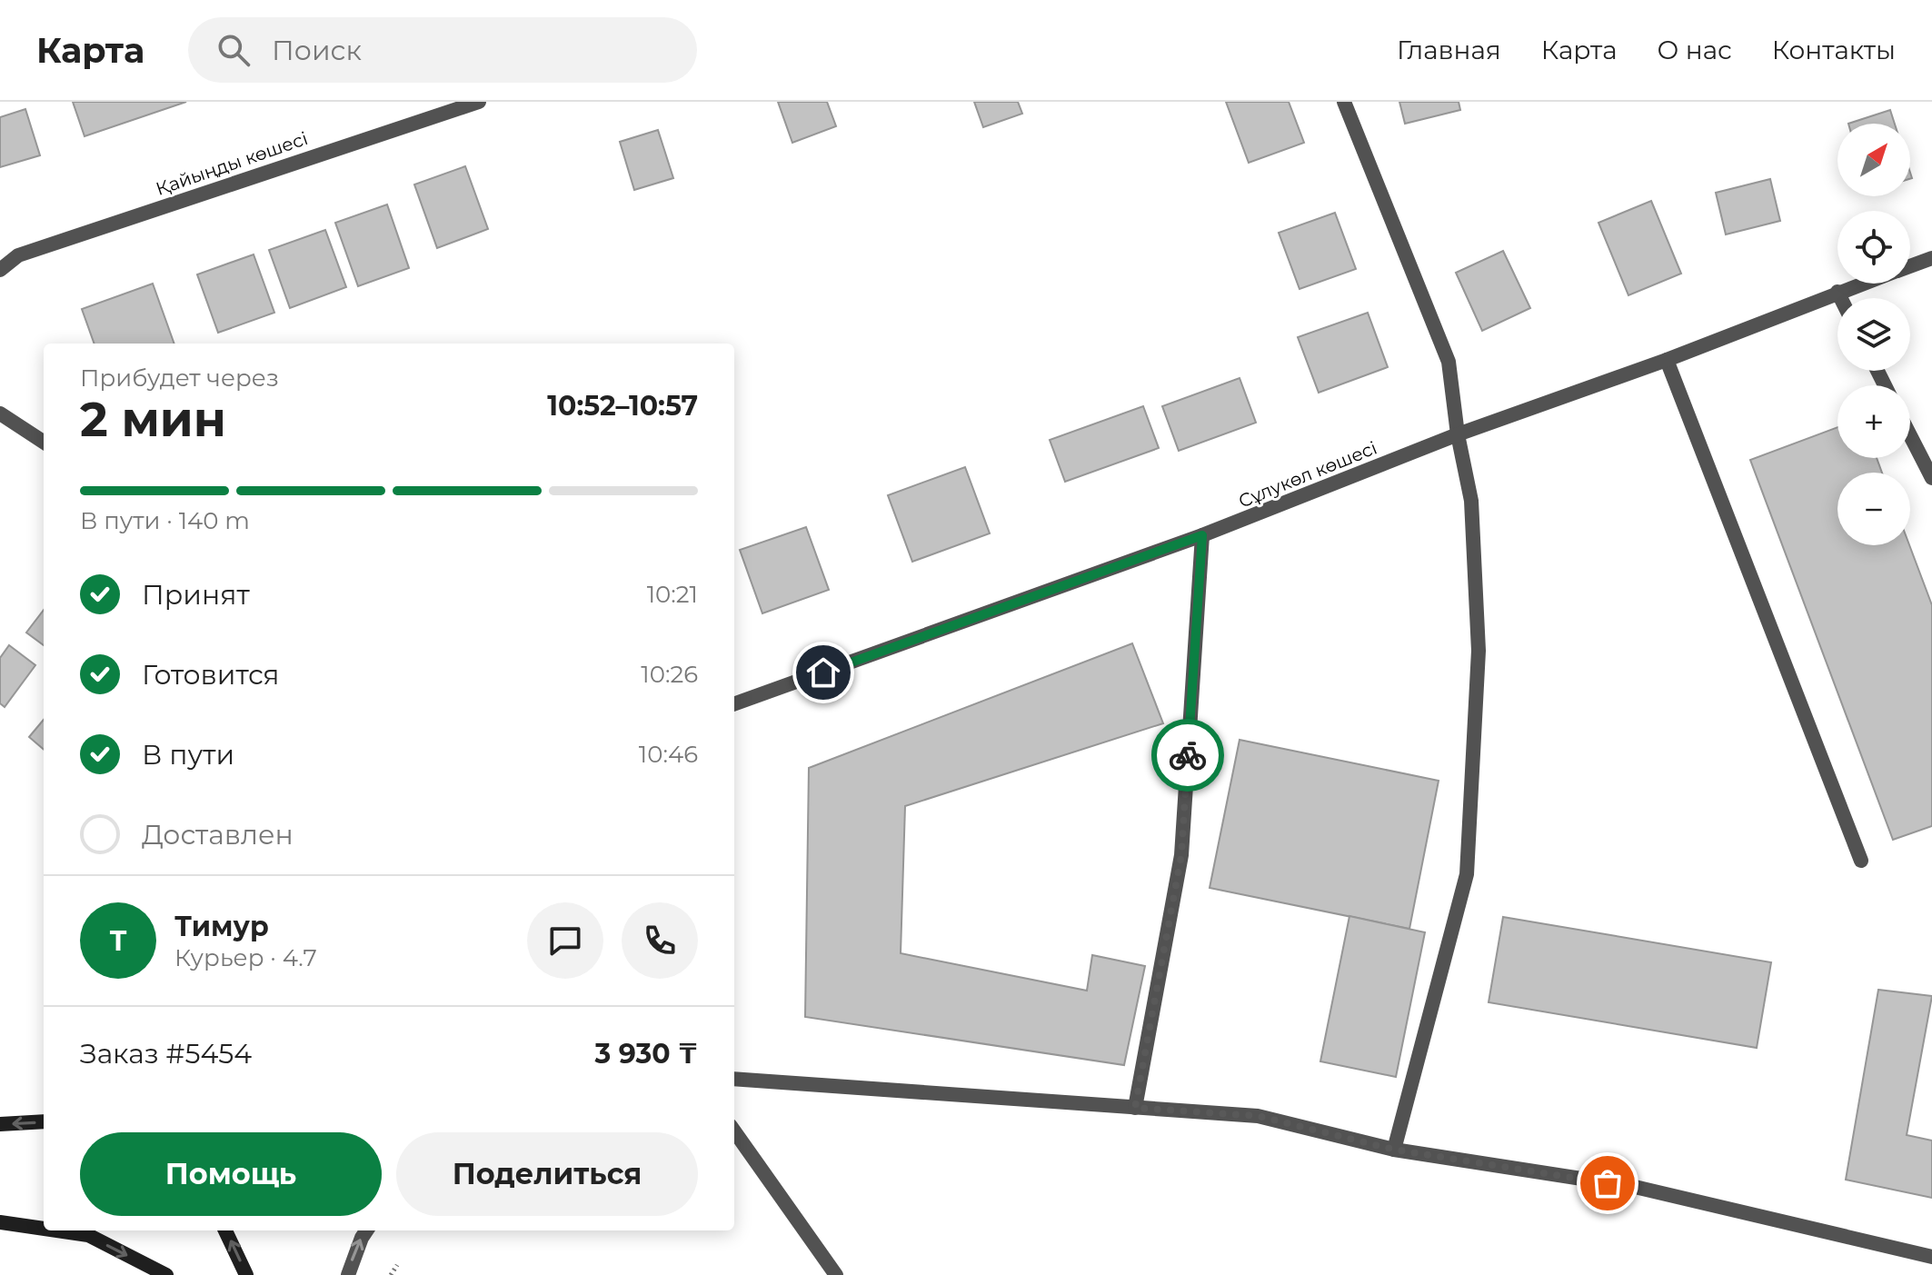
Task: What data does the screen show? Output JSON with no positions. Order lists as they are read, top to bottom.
{
  "streets": {
    "street": ["Қайыңды көшесі", "Сұлукөл көшесі"]
  },
  "north": "top right",
  "page": {
    "header": "Карта",
    "search": "Поиск",
    "nav": [
      "Главная",
      "Карта",
      "О нас",
      "Контакты"
    ],
    "map_buttons": ["+", "−"],
    "heading": ["2 мин", "Прибудет через", "10:52–10:57"],
    "panel": [
      "Тимур",
      "Курьер · 4.7",
      "Заказ #5454",
      "3 930 ₸"
    ],
    "bar": "В пути · 140 m",
    "list": [
      ["Принят", "10:21"],
      ["Готовится", "10:26"],
      ["В пути", "10:46"],
      "Доставлен"
    ],
    "round": "Т",
    "buttons": ["Помощь", "Поделиться"]
  }
}
